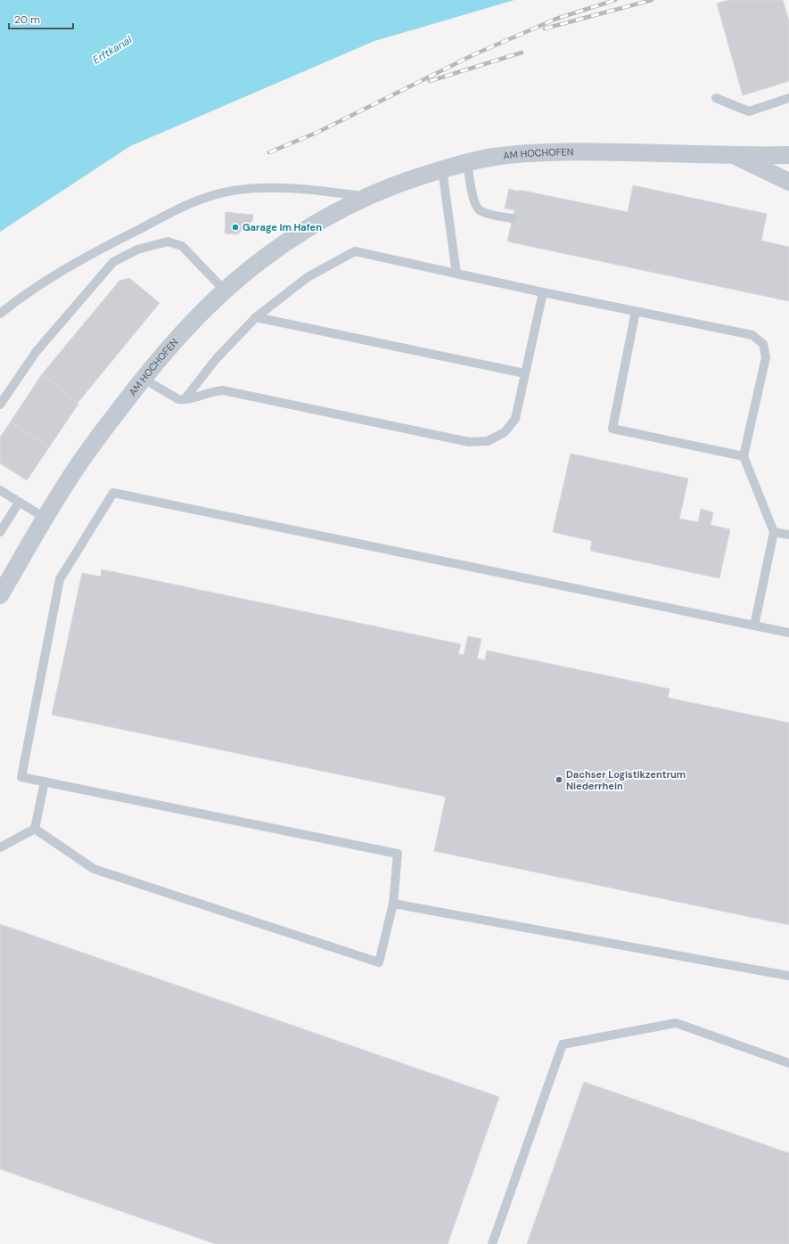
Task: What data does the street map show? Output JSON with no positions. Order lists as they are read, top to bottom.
{
  "streets": {
    "street": ["AM HOCHOFEN"]
  },
  "water": ["Erftkanal"],
  "places": ["Garage im Hafen", "Dachser Logistikzentrum Niederrhein"],
  "scale_bar": "20 m"
}
